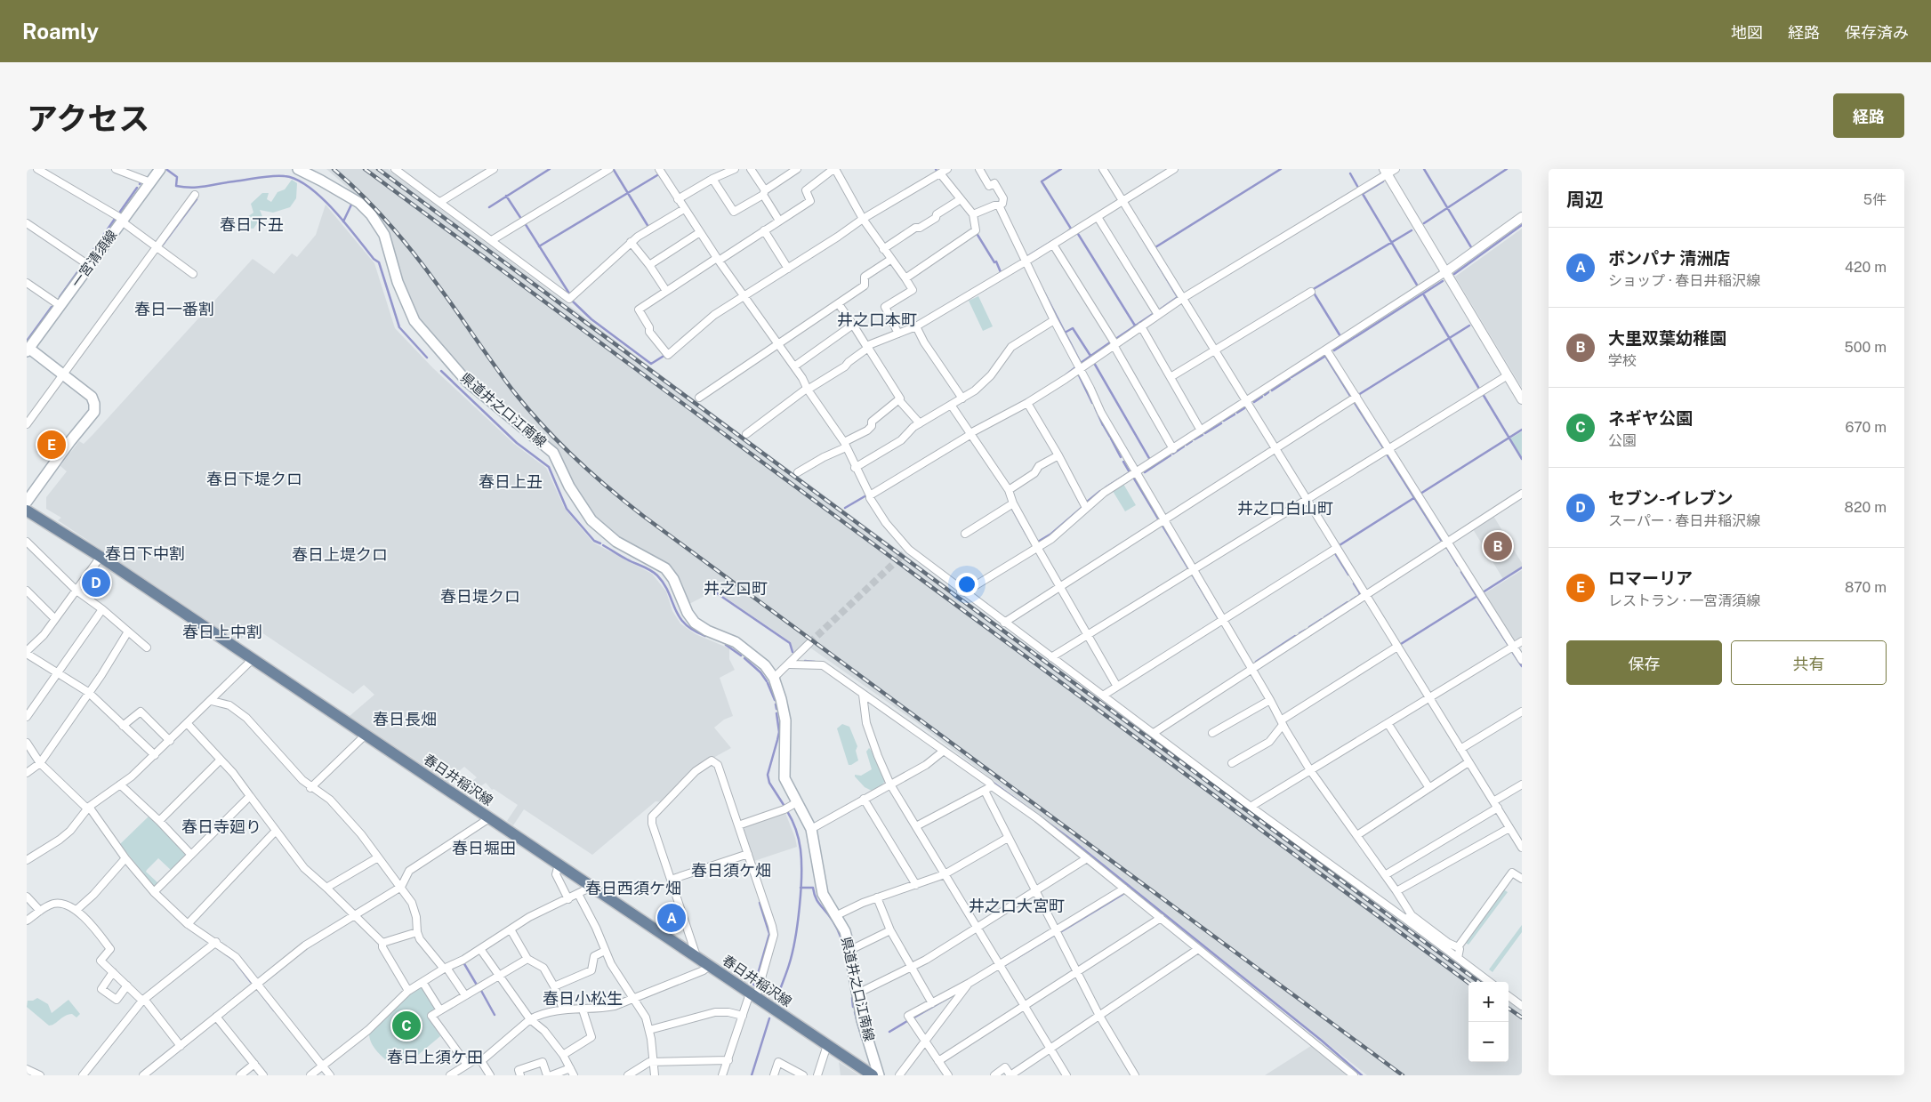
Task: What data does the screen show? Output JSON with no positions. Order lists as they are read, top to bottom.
{
  "streets": {
    "main road": ["一宮清須線", "県道井之口江南線", "春日井稲沢線"]
  },
  "districts": [
    "春日下丑",
    "春日一番割",
    "井之口本町",
    "春日下堤クロ",
    "春日上丑",
    "井之口白山町",
    "春日下中割",
    "春日上堤クロ",
    "井之口町",
    "春日堤クロ",
    "春日上中割",
    "春日長畑",
    "春日寺廻り",
    "春日堀田",
    "春日須ケ畑",
    "春日西須ケ畑",
    "井之口大宮町",
    "春日小松生",
    "春日上須ケ田"
  ],
  "page": {
    "header": "Roamly",
    "nav": ["地図", "経路", "保存済み"],
    "title": "アクセス",
    "buttons": [
      "経路",
      ["保存", "共有"]
    ],
    "heading": ["周辺", "5件"],
    "list": [
      {
        "mark": "A",
        "name": "ボンパナ 清洲店",
        "note": "ショップ · 春日井稲沢線",
        "value": "420 m"
      },
      {
        "mark": "B",
        "name": "大里双葉幼稚園",
        "note": "学校",
        "value": "500 m"
      },
      {
        "mark": "C",
        "name": "ネギヤ公園",
        "note": "公園",
        "value": "670 m"
      },
      {
        "mark": "D",
        "name": "セブン-イレブン",
        "note": "スーパー · 春日井稲沢線",
        "value": "820 m"
      },
      {
        "mark": "E",
        "name": "ロマーリア",
        "note": "レストラン · 一宮清須線",
        "value": "870 m"
      }
    ],
    "pins": [
      "E",
      "B",
      "D",
      "A",
      "C"
    ],
    "map_buttons": ["+", "−"]
  }
}
